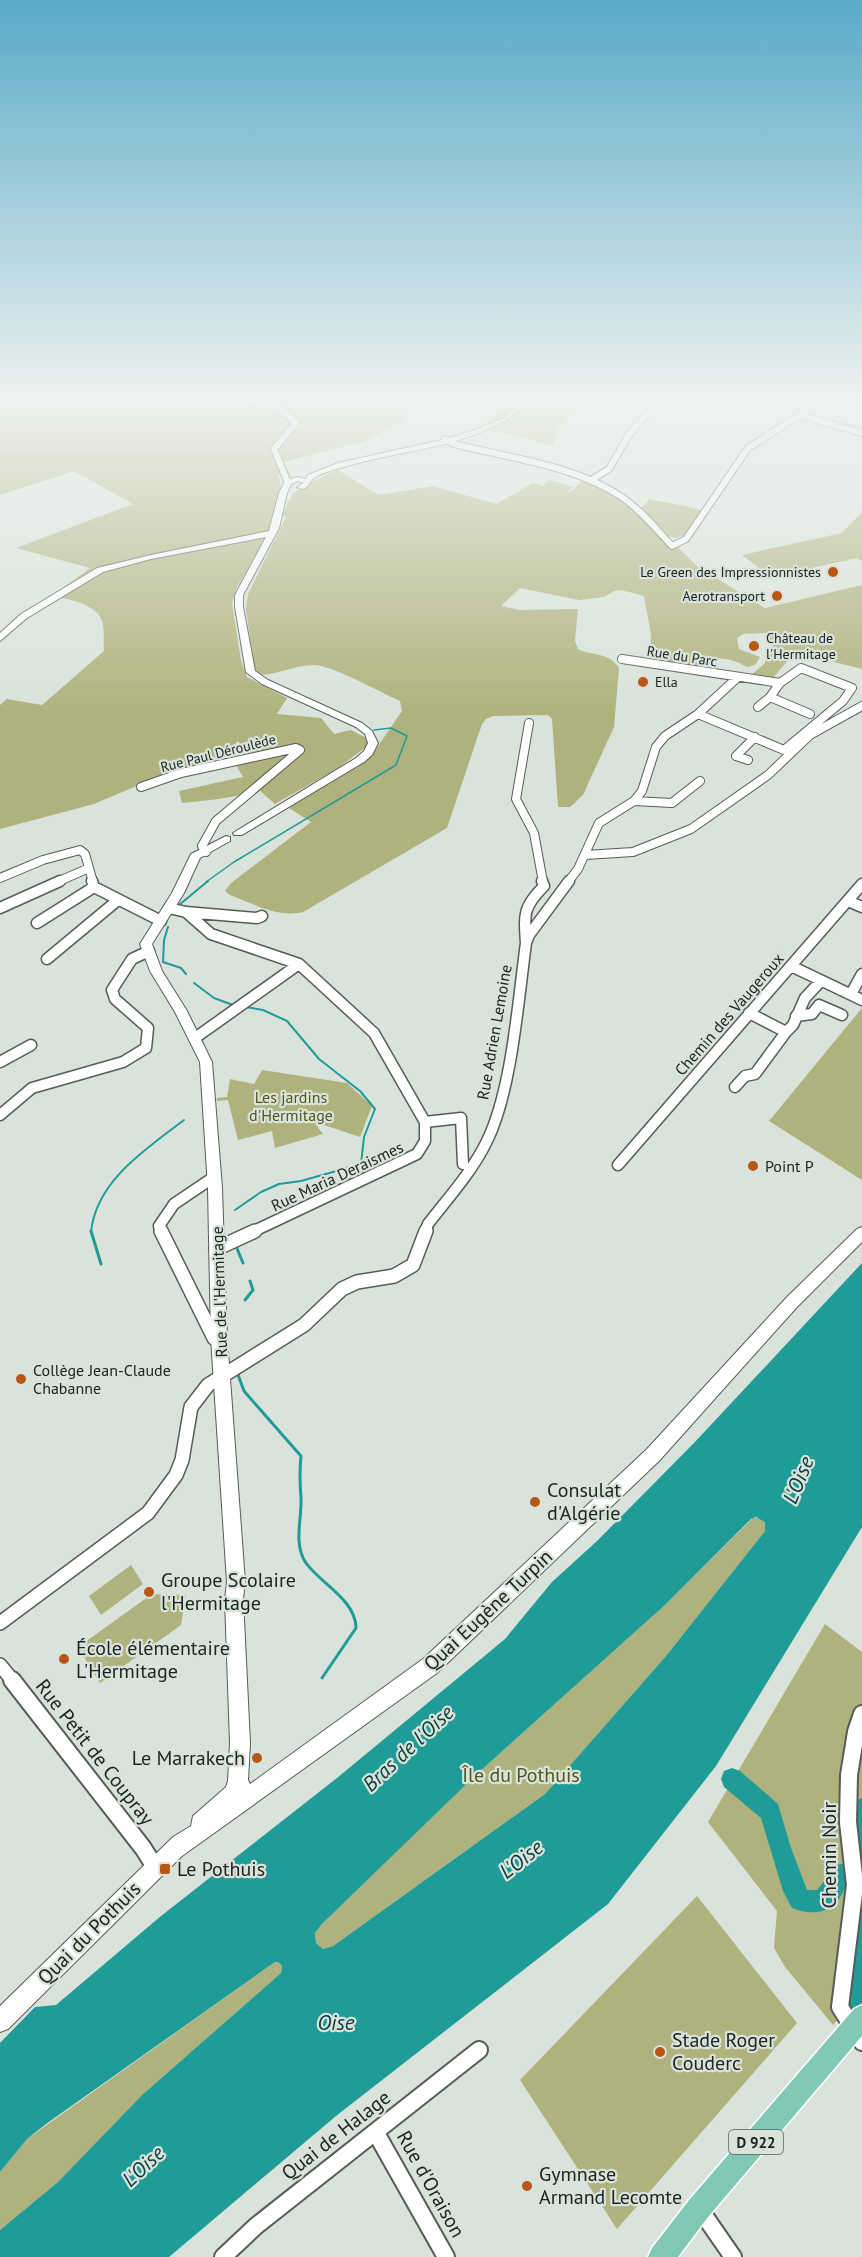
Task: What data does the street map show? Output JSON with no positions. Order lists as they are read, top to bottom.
{
  "streets": {
    "main road": [
      "Rue de l'Hermitage",
      "Quai Eugène Turpin",
      "Quai du Pothuis",
      "D 922"
    ],
    "street": [
      "Rue du Parc",
      "Rue Paul Déroulède",
      "Chemin des Vaugeroux",
      "Rue Adrien Lemoine",
      "Rue Maria Deraismes",
      "Rue Petit de Coupray",
      "Chemin Noir",
      "Quai de Halage",
      "Rue d'Oraison"
    ]
  },
  "crossings": [
    ["Rue Adrien Lemoine", "Rue de l'Hermitage"],
    ["Rue Maria Deraismes", "Rue de l'Hermitage"],
    ["Rue de l'Hermitage", "Quai Eugène Turpin"],
    ["Rue de l'Hermitage", "Quai du Pothuis"],
    ["Quai Eugène Turpin", "Quai du Pothuis"],
    ["Rue Petit de Coupray", "Quai du Pothuis"],
    ["Chemin Noir", "D 922"],
    ["Quai de Halage", "Rue d'Oraison"]
  ],
  "water": ["L'Oise", "Bras de l'Oise", "Oise"],
  "parks": ["Les jardins d'Hermitage", "Île du Pothuis"],
  "places": {
    "other": [
      "Le Green des Impressionnistes",
      "Aerotransport",
      "Château de l'Hermitage",
      "Ella",
      "Point P",
      "Collège Jean-Claude Chabanne",
      "Consulat d'Algérie",
      "Groupe Scolaire l'Hermitage",
      "École élémentaire L'Hermitage",
      "Le Marrakech",
      "Stade Roger Couderc",
      "Gymnase Armand Lecomte"
    ],
    "transit": ["Le Pothuis"]
  }
}
